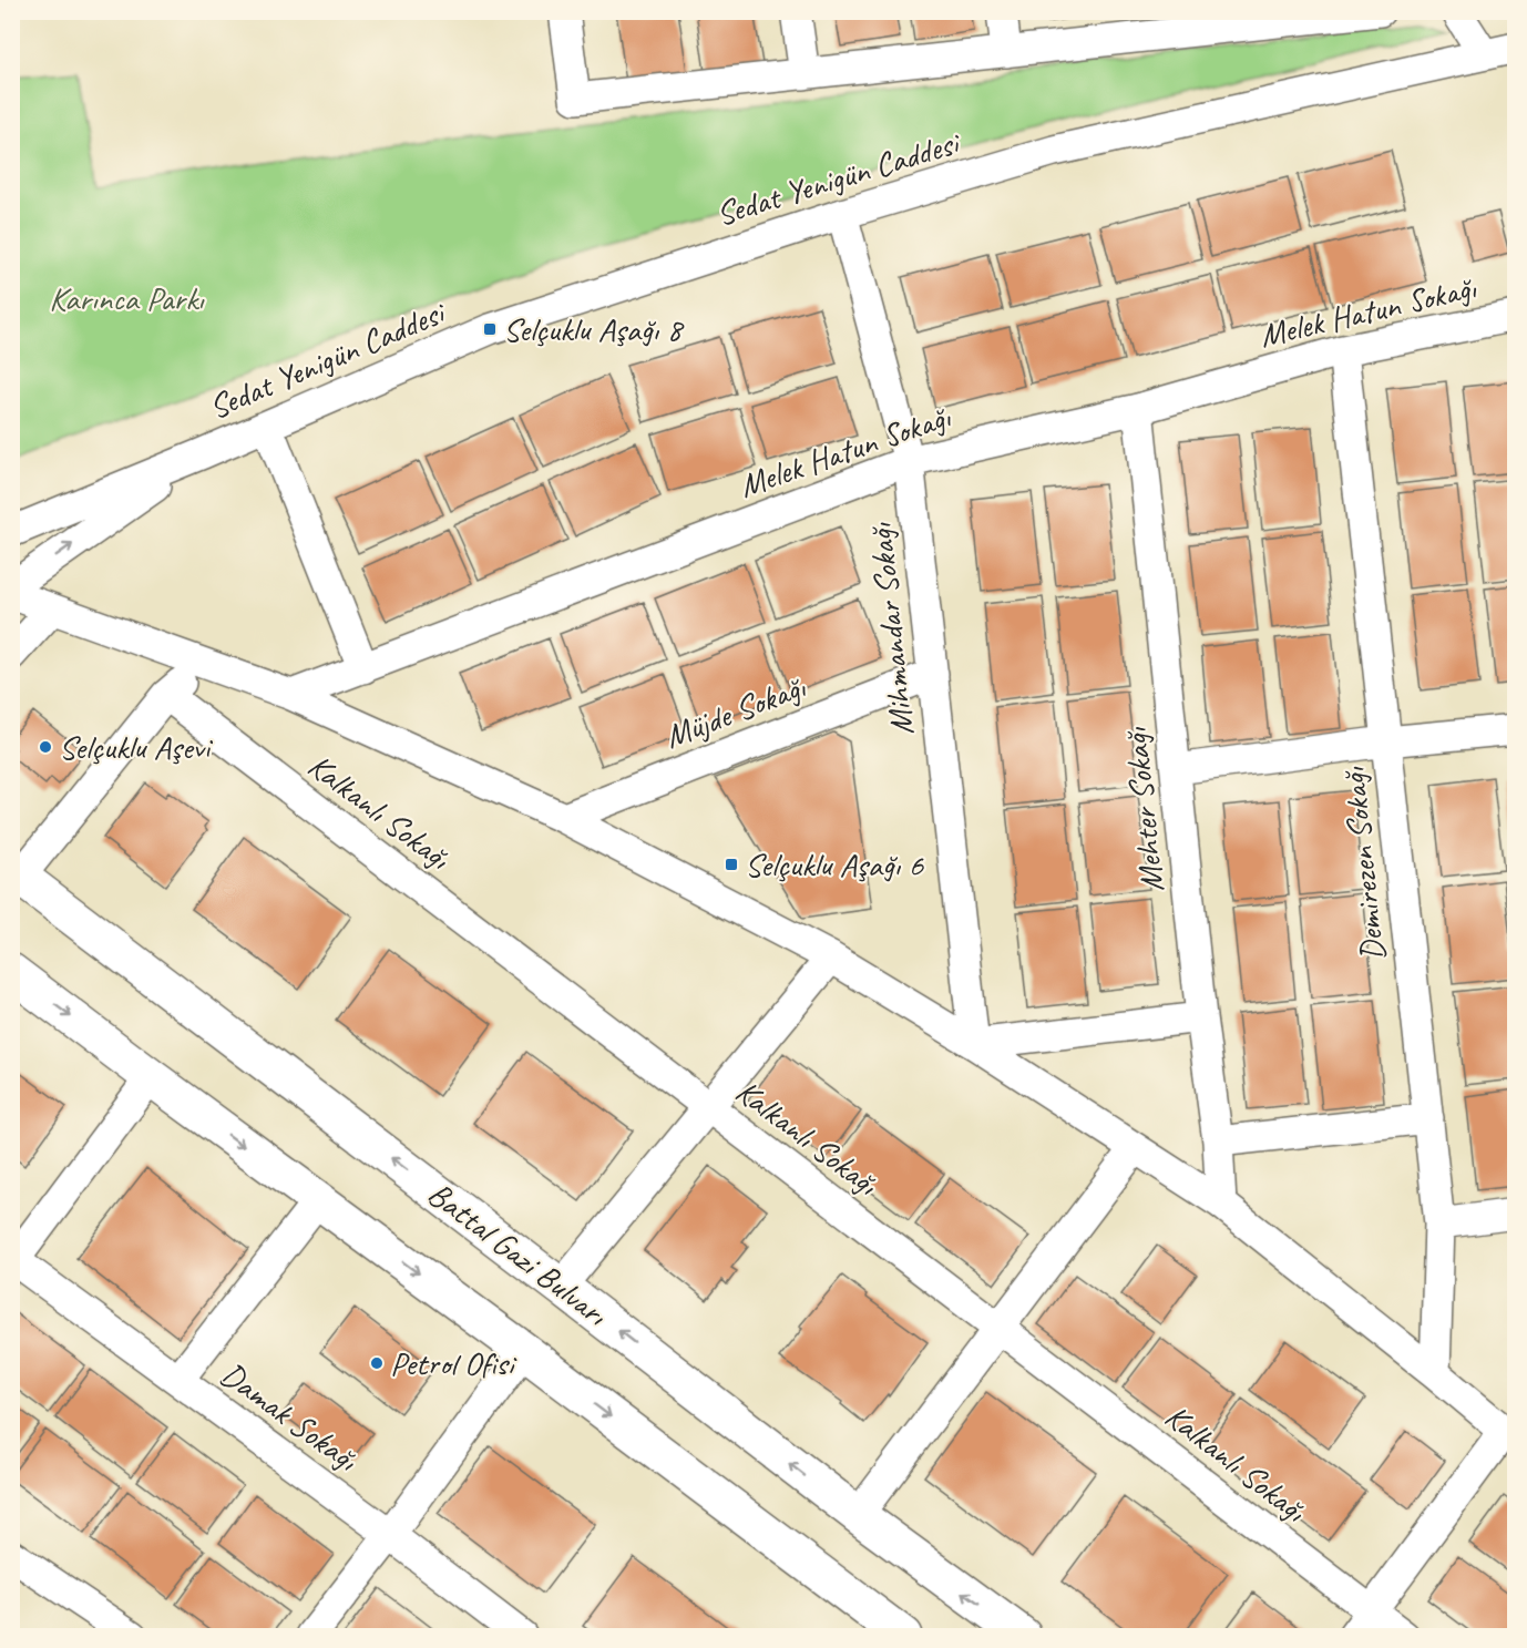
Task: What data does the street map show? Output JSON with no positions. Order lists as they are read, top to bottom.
{
  "streets": {
    "main road": ["Battal Gazi Bulvarı"],
    "street": [
      "Sedat Yenigün Caddesi",
      "Melek Hatun Sokağı",
      "Mihmandar Sokağı",
      "Müjde Sokağı",
      "Mehter Sokağı",
      "Kalkanlı Sokağı",
      "Demirezen Sokağı",
      "Damak Sokağı"
    ]
  },
  "crossings": [
    ["Sedat Yenigün Caddesi", "Mihmandar Sokağı"],
    ["Melek Hatun Sokağı", "Mihmandar Sokağı"],
    ["Melek Hatun Sokağı", "Mehter Sokağı"],
    ["Melek Hatun Sokağı", "Demirezen Sokağı"],
    ["Mihmandar Sokağı", "Müjde Sokağı"]
  ],
  "parks": ["Karınca Parkı"],
  "places": {
    "transit": ["Selçuklu Aşağı 8", "Selçuklu Aşağı 6"],
    "other": ["Selçuklu Aşevi", "Petrol Ofisi"]
  }
}
